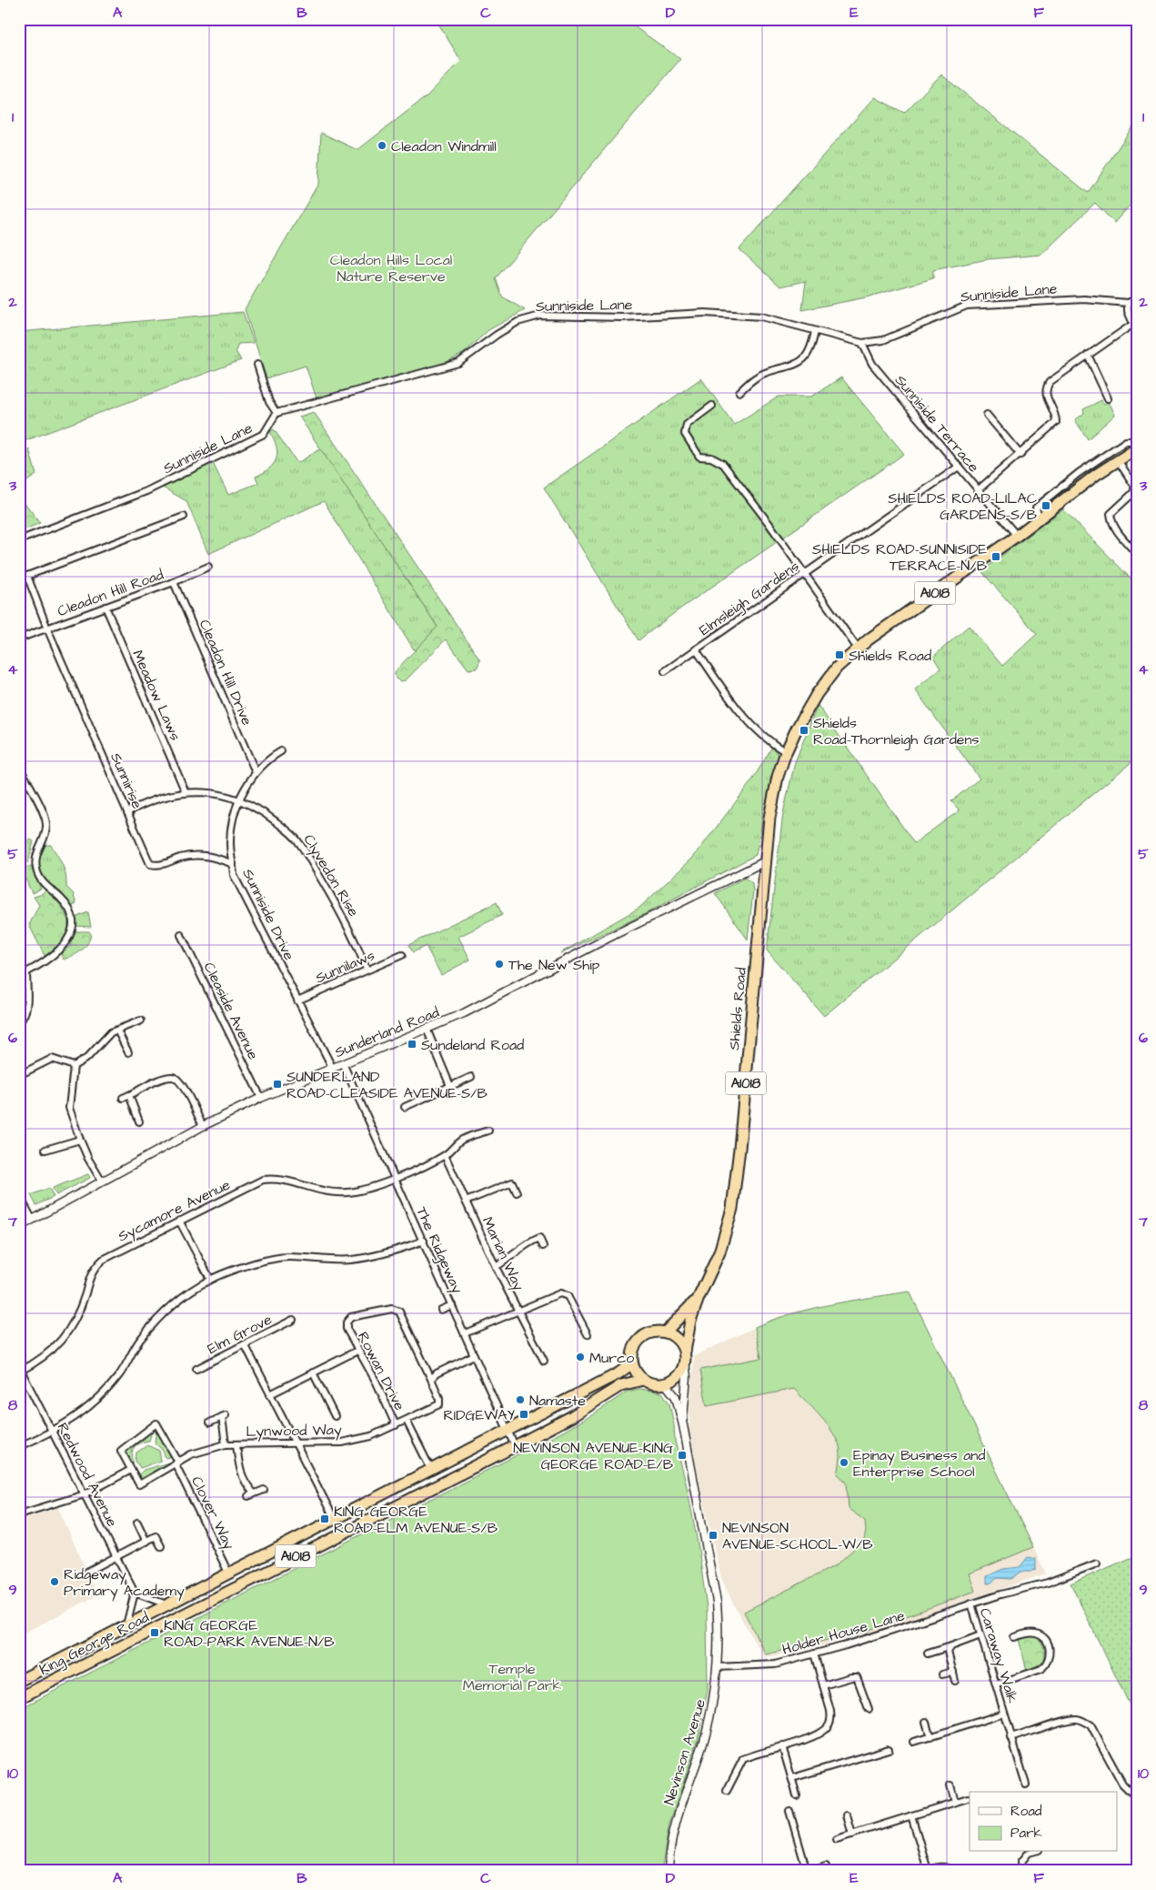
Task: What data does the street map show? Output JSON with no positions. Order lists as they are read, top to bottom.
{
  "streets": {
    "highway": ["A1018", "Shields Road", "King George Road"],
    "street": [
      "Sunniside Lane",
      "Sunniside Terrace",
      "Cleadon Hill Road",
      "Elmsleigh Gardens",
      "Cleadon Hill Drive",
      "Meadow Laws",
      "Sunnirise",
      "Clyvedon Rise",
      "Sunniside Drive",
      "Sunnilaws",
      "Cleaside Avenue",
      "Sunderland Road",
      "Sycamore Avenue",
      "The Ridgeway",
      "Marian Way",
      "Elm Grove",
      "Rowan Drive",
      "Lynwood Way",
      "Redwood Avenue",
      "Clover Way",
      "Holder House Lane",
      "Caraway Walk",
      "Nevinson Avenue"
    ]
  },
  "crossings": [
    ["Sunniside Lane", "Sunniside Terrace"],
    ["Sunniside Terrace", "Elmsleigh Gardens"],
    ["Sunniside Terrace", "Shields Road"],
    ["Cleadon Hill Road", "Cleadon Hill Drive"],
    ["Cleadon Hill Road", "Meadow Laws"],
    ["Cleadon Hill Road", "Sunnirise"],
    ["A1018", "Shields Road"],
    ["A1018", "King George Road"],
    ["A1018", "Nevinson Avenue"],
    ["Cleadon Hill Drive", "Sunniside Drive"],
    ["Meadow Laws", "Clyvedon Rise"],
    ["Sunnirise", "Clyvedon Rise"],
    ["Sunnirise", "Sunniside Drive"],
    ["Clyvedon Rise", "Sunniside Drive"],
    ["Clyvedon Rise", "Sunnilaws"],
    ["Sunniside Drive", "Sunnilaws"],
    ["Sunniside Drive", "Sunderland Road"],
    ["Shields Road", "Sunderland Road"],
    ["Shields Road", "King George Road"],
    ["Shields Road", "Nevinson Avenue"],
    ["Cleaside Avenue", "Sunderland Road"],
    ["Sunderland Road", "The Ridgeway"],
    ["Sycamore Avenue", "The Ridgeway"],
    ["Sycamore Avenue", "Marian Way"],
    ["Sycamore Avenue", "Redwood Avenue"],
    ["The Ridgeway", "King George Road"],
    ["Rowan Drive", "Lynwood Way"],
    ["Lynwood Way", "Clover Way"],
    ["Clover Way", "King George Road"],
    ["Holder House Lane", "Caraway Walk"],
    ["Holder House Lane", "Nevinson Avenue"],
    ["King George Road", "Nevinson Avenue"]
  ],
  "parks": ["Cleadon Hills Local Nature Reserve", "Temple Memorial Park"],
  "places": {
    "other": [
      "Cleadon Windmill",
      "The New Ship",
      "Murco",
      "Namaste",
      "Epinay Business and Enterprise School",
      "Ridgeway Primary Academy"
    ],
    "transit": [
      "SHIELDS ROAD-LILAC GARDENS-S/B",
      "SHIELDS ROAD-SUNNISIDE TERRACE-N/B",
      "Shields Road",
      "Shields Road-Thornleigh Gardens",
      "Sundeland Road",
      "SUNDERLAND ROAD-CLEASIDE AVENUE-S/B",
      "RIDGEWAY",
      "NEVINSON AVENUE-KING GEORGE ROAD-E/B",
      "KING GEORGE ROAD-ELM AVENUE-S/B",
      "NEVINSON AVENUE-SCHOOL-W/B",
      "KING GEORGE ROAD-PARK AVENUE-N/B"
    ]
  },
  "legend": ["Road", "Park"],
  "grid": {
    "columns": [
      "A",
      "B",
      "C",
      "D",
      "E",
      "F"
    ],
    "rows": [
      "1",
      "2",
      "3",
      "4",
      "5",
      "6",
      "7",
      "8",
      "9",
      "10"
    ]
  }
}
